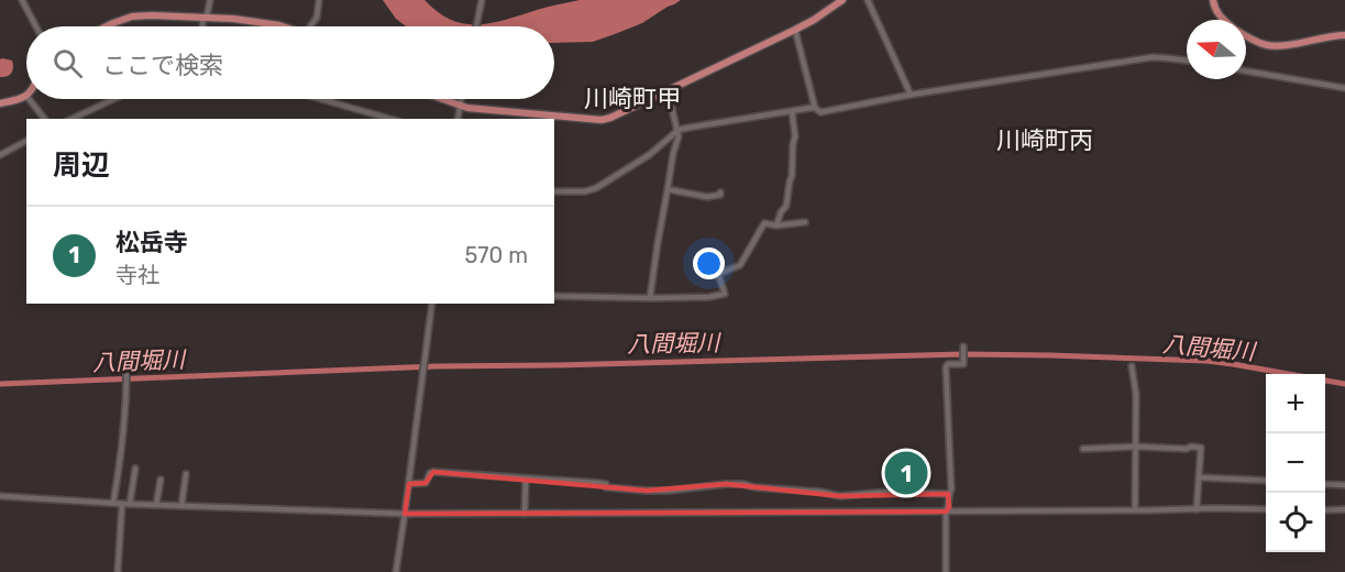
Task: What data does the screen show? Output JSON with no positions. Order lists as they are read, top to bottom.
{
  "districts": ["川崎町甲", "川崎町丙"],
  "water": ["八間堀川"],
  "north": "left",
  "page": {
    "search": "ここで検索",
    "heading": "周辺",
    "list": [
      {
        "mark": "1",
        "name": "松岳寺",
        "note": "寺社",
        "value": "570 m"
      }
    ],
    "map_buttons": ["+", "−"],
    "pins": "1"
  }
}
